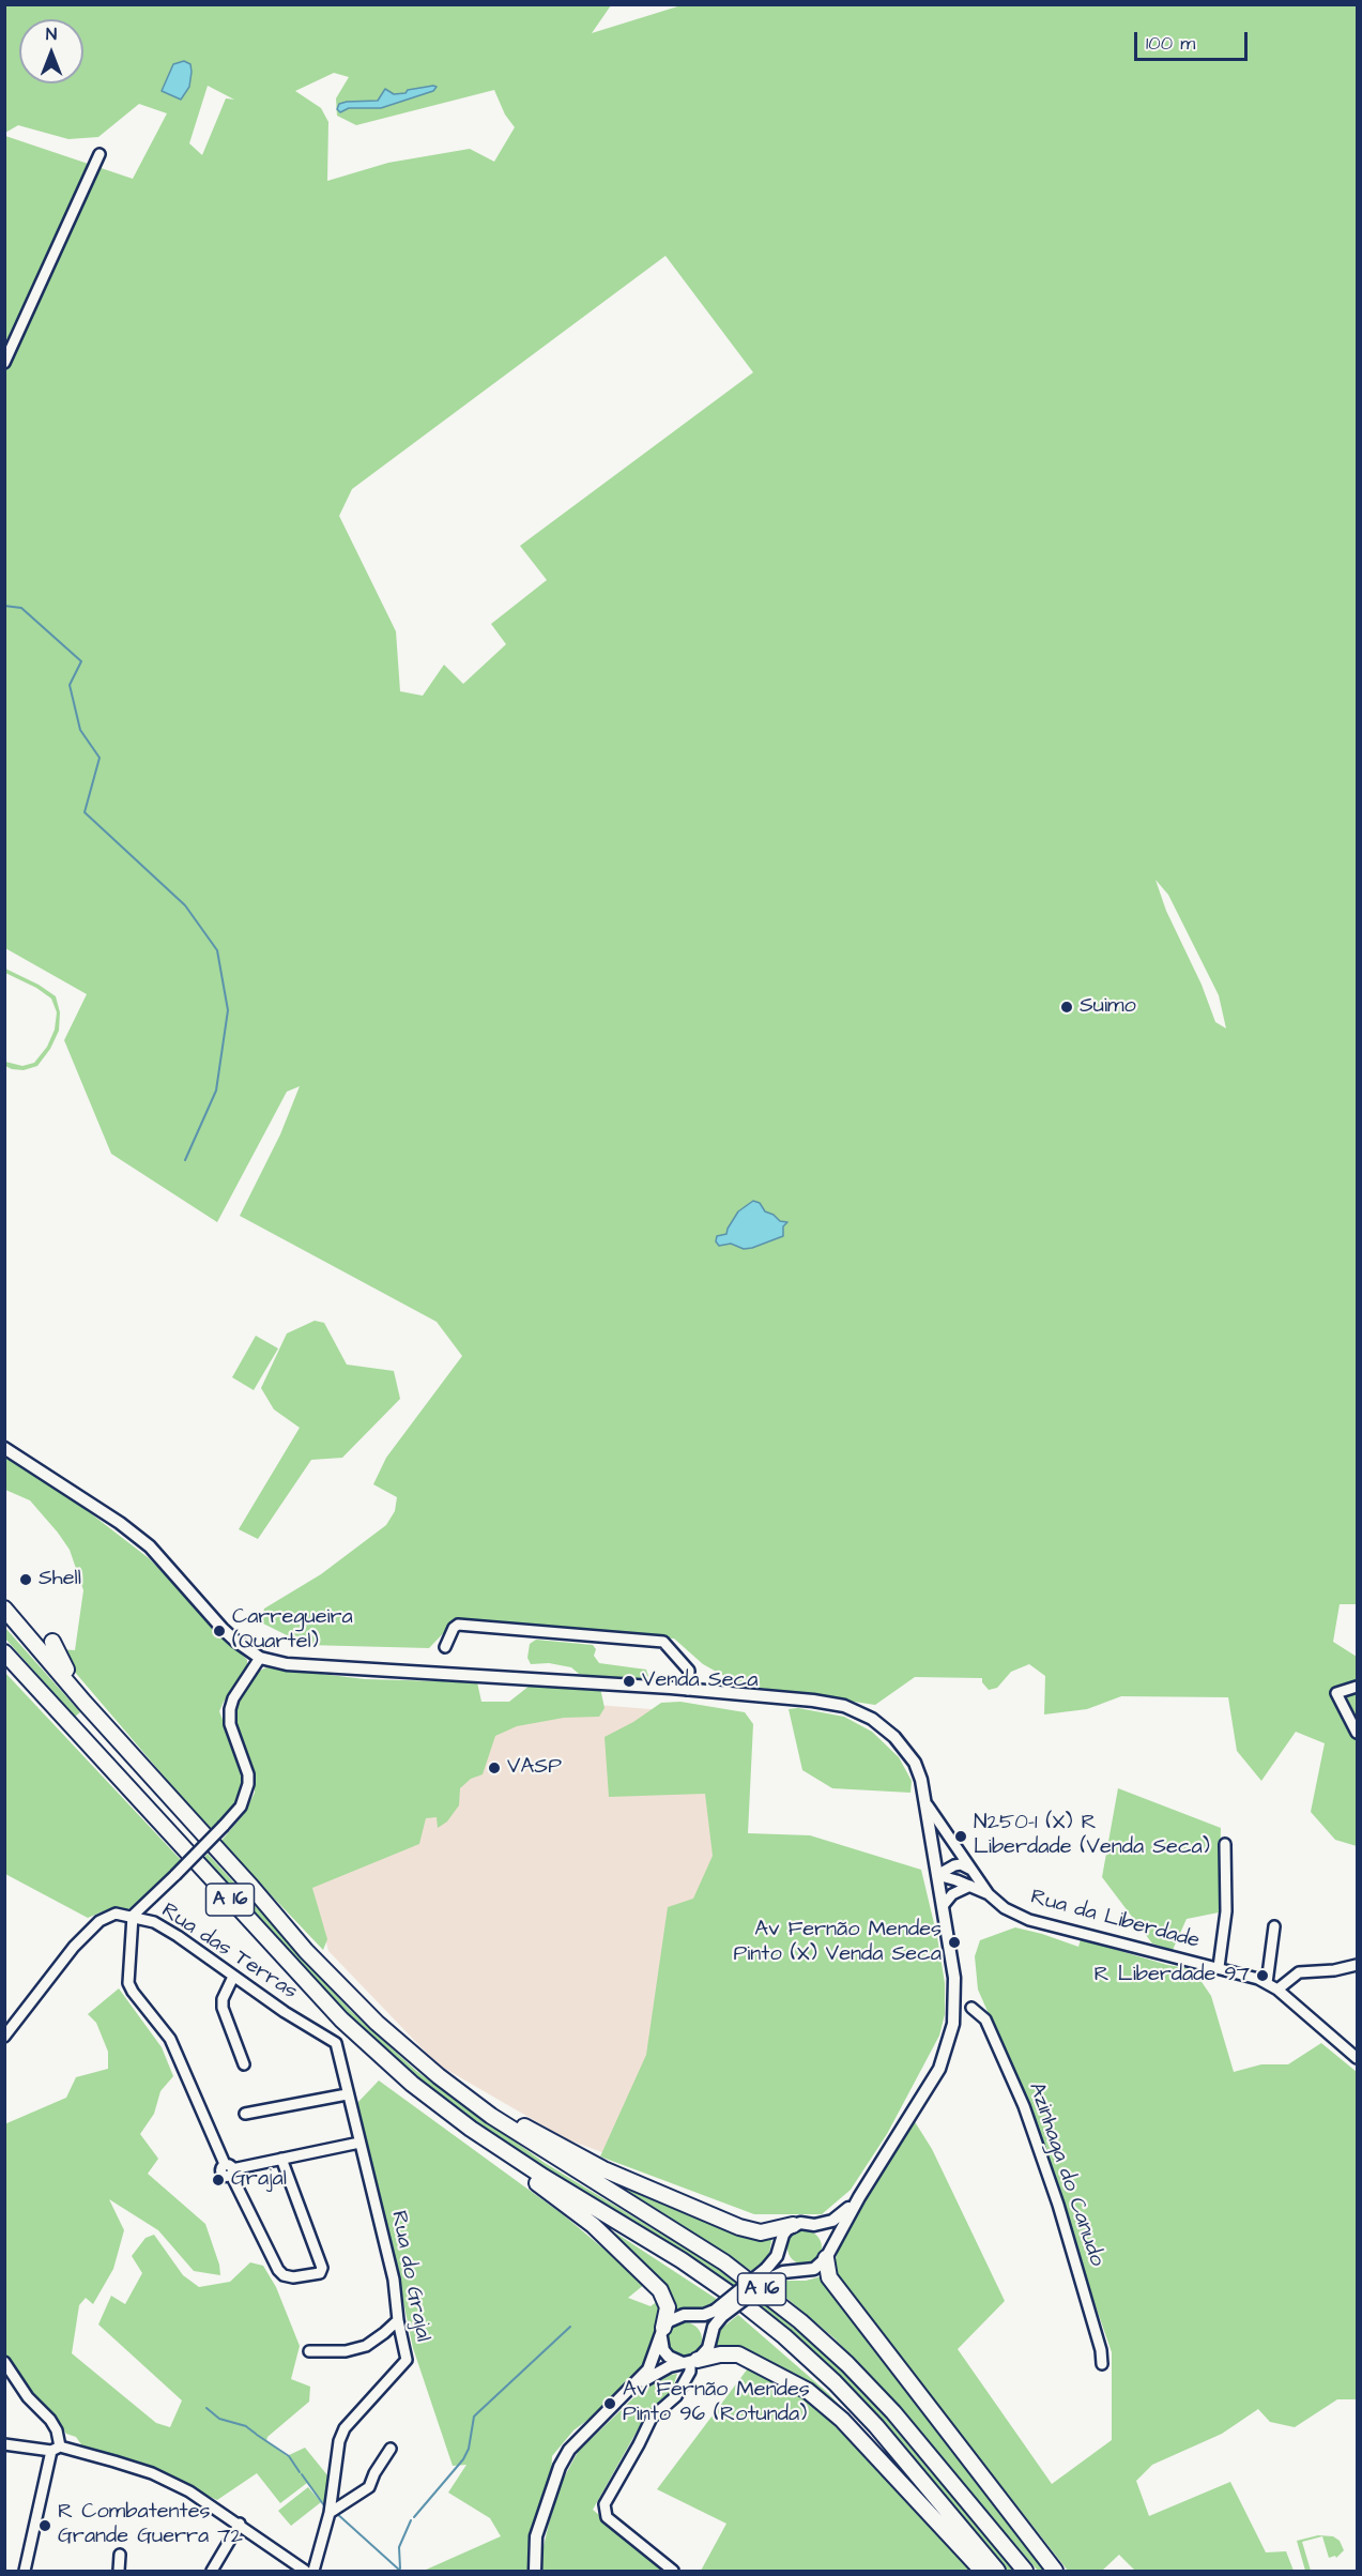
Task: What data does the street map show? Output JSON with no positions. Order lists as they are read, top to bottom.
{
  "streets": {
    "highway": ["A 16"],
    "street": [
      "Rua da Liberdade",
      "Rua das Terras",
      "Azinhaga do Canudo",
      "Rua do Grajal"
    ]
  },
  "crossings": [
    ["Rua das Terras", "Rua do Grajal"]
  ],
  "places": [
    "Suimo",
    "Shell",
    "Carregueira (Quartel)",
    "Venda Seca",
    "VASP",
    "N250-1 (X) R Liberdade (Venda Seca)",
    "Av Fernão Mendes Pinto (X) Venda Seca",
    "R Liberdade 97",
    "Grajal",
    "Av Fernão Mendes Pinto 96 (Rotunda)",
    "R Combatentes Grande Guerra 72"
  ],
  "scale_bar": "100 m",
  "north": "top"
}
